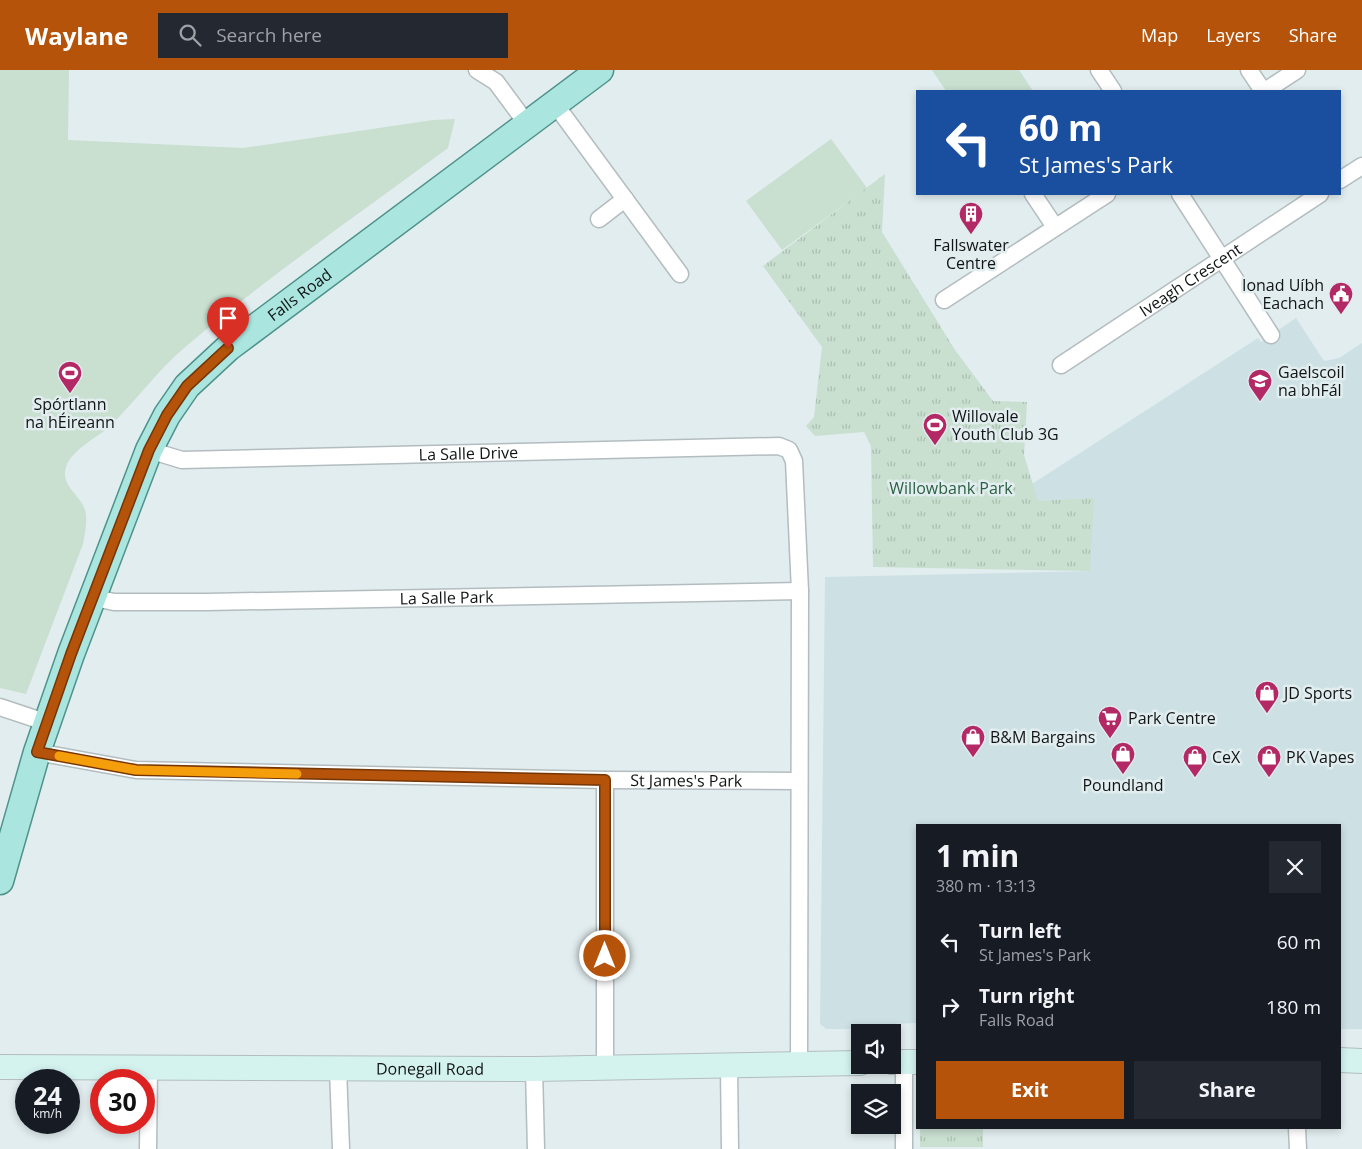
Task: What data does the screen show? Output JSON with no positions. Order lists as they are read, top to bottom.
{
  "streets": {
    "main road": ["Falls Road"],
    "street": [
      "Iveagh Crescent",
      "La Salle Drive",
      "La Salle Park",
      "St James's Park",
      "Donegall Road"
    ]
  },
  "crossings": [
    ["Falls Road", "La Salle Drive"],
    ["Falls Road", "La Salle Park"],
    ["Falls Road", "St James's Park"],
    ["La Salle Drive", "La Salle Park"]
  ],
  "parks": ["Willowbank Park"],
  "places": {
    "building": ["Fallswater Centre"],
    "public building": ["Ionad Uíbh Eachach"],
    "sports": ["Spórtlann na hÉireann", "Willovale Youth Club 3G"],
    "school or university": ["Gaelscoil na bhFál"],
    "shop": [
      "JD Sports",
      "B&M Bargains",
      "Poundland",
      "CeX",
      "PK Vapes"
    ],
    "supermarket": ["Park Centre"]
  },
  "page": {
    "header": "Waylane",
    "search": "Search here",
    "nav": ["Map", "Layers", "Share"],
    "turn": ["60 m", "St James's Park"],
    "heading": ["1 min", "380 m · 13:13"],
    "list": [
      {
        "name": "Turn left",
        "note": "St James's Park",
        "value": "60 m"
      },
      {
        "name": "Turn right",
        "note": "Falls Road",
        "value": "180 m"
      }
    ],
    "buttons": ["Exit", "Share"],
    "speed": "24 km/h",
    "limit": "30"
  }
}
